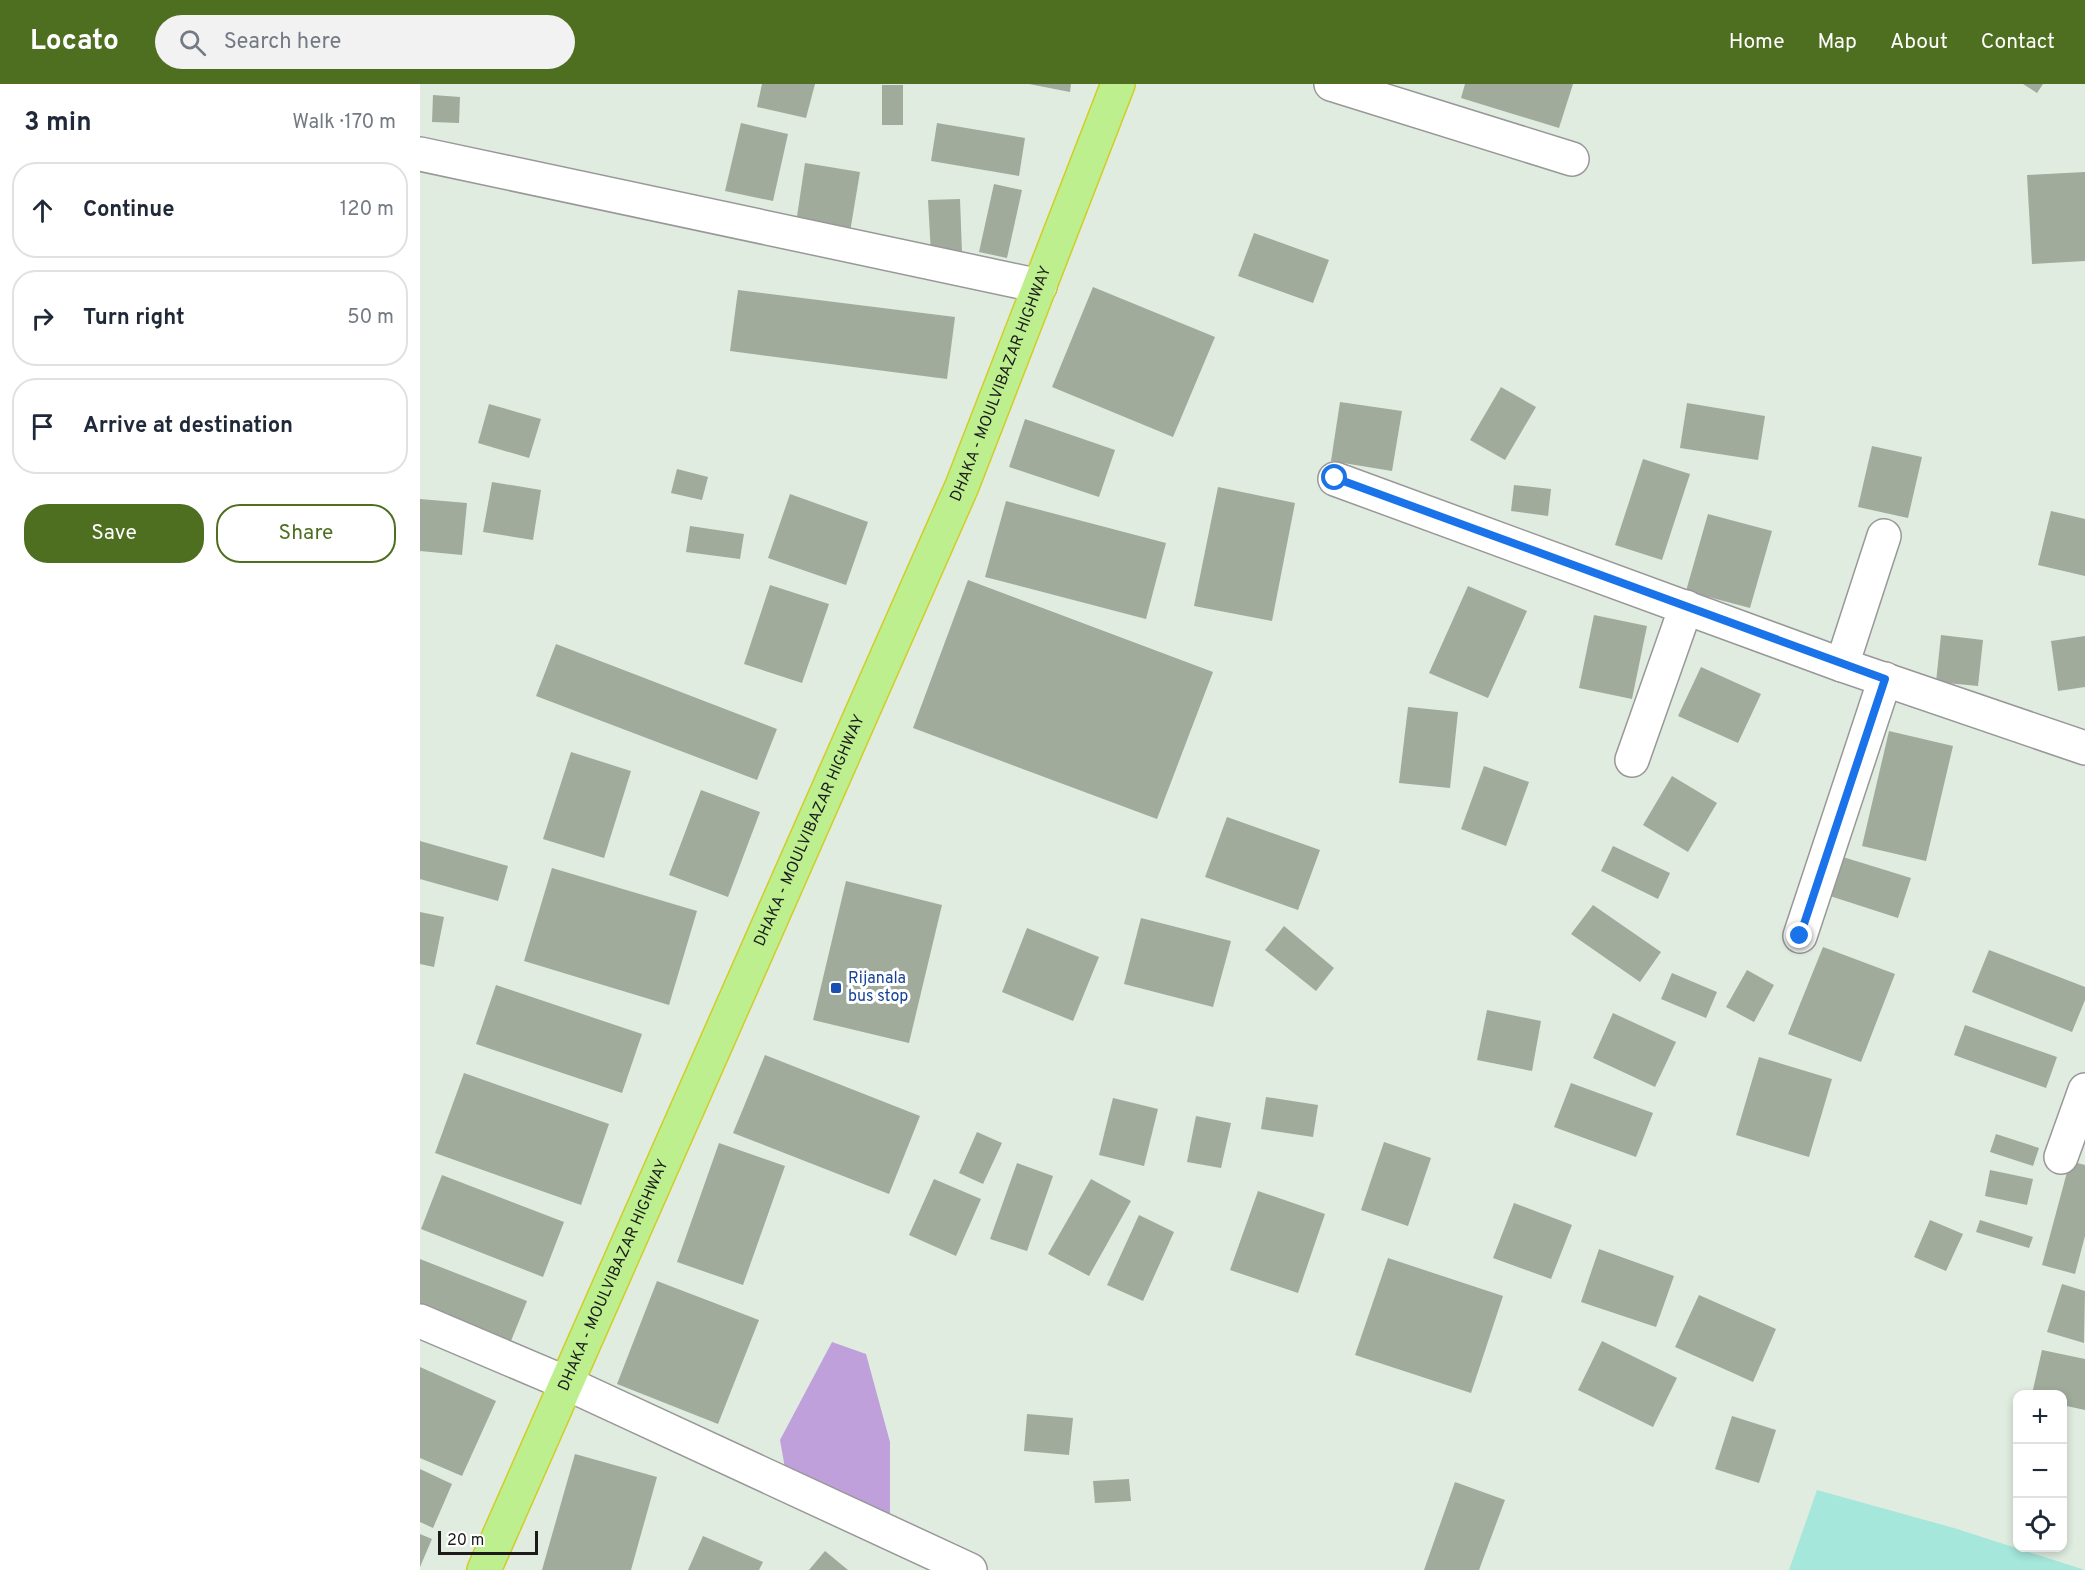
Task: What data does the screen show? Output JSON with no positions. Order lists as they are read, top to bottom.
{
  "streets": {
    "highway": ["DHAKA - MOULVIBAZAR HIGHWAY"]
  },
  "places": {
    "transit": ["Rijanala bus stop"]
  },
  "scale_bar": "20 m",
  "page": {
    "header": "Locato",
    "search": "Search here",
    "nav": [
      "Home",
      "Map",
      "About",
      "Contact"
    ],
    "heading": ["3 min", "Walk · 170 m"],
    "list": [
      ["Continue", "120 m"],
      ["Turn right", "50 m"],
      "Arrive at destination"
    ],
    "buttons": ["Save", "Share"],
    "map_buttons": ["+", "−"],
    "scale": "20 m"
  }
}
